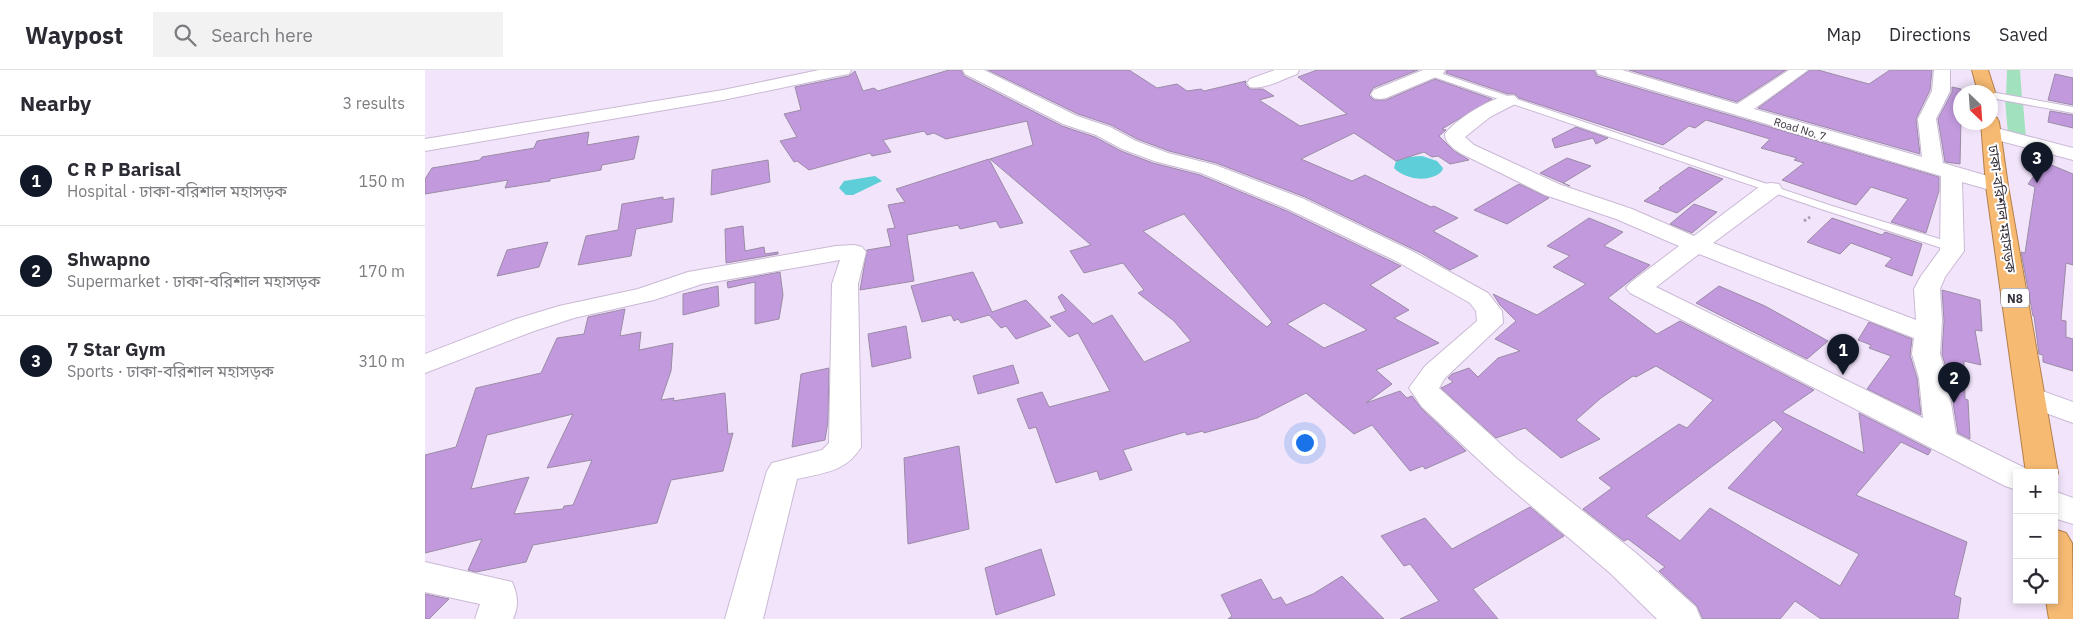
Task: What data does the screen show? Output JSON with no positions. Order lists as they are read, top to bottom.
{
  "streets": {
    "highway": ["ঢাকা-বরিশাল মহাসড়ক", "N8"],
    "street": ["Road No. 7"]
  },
  "crossings": [
    ["Road No. 7", "ঢাকা-বরিশাল মহাসড়ক"]
  ],
  "north": "bottom right",
  "page": {
    "header": "Waypost",
    "search": "Search here",
    "nav": ["Map", "Directions", "Saved"],
    "heading": ["Nearby", "3 results"],
    "list": [
      {
        "mark": "1",
        "name": "C R P Barisal",
        "note": "Hospital · ঢাকা-বরিশাল মহাসড়ক",
        "value": "150 m"
      },
      {
        "mark": "2",
        "name": "Shwapno",
        "note": "Supermarket · ঢাকা-বরিশাল মহাসড়ক",
        "value": "170 m"
      },
      {
        "mark": "3",
        "name": "7 Star Gym",
        "note": "Sports · ঢাকা-বরিশাল মহাসড়ক",
        "value": "310 m"
      }
    ],
    "pins": ["3", "1", "2"],
    "map_buttons": ["+", "−"]
  }
}
